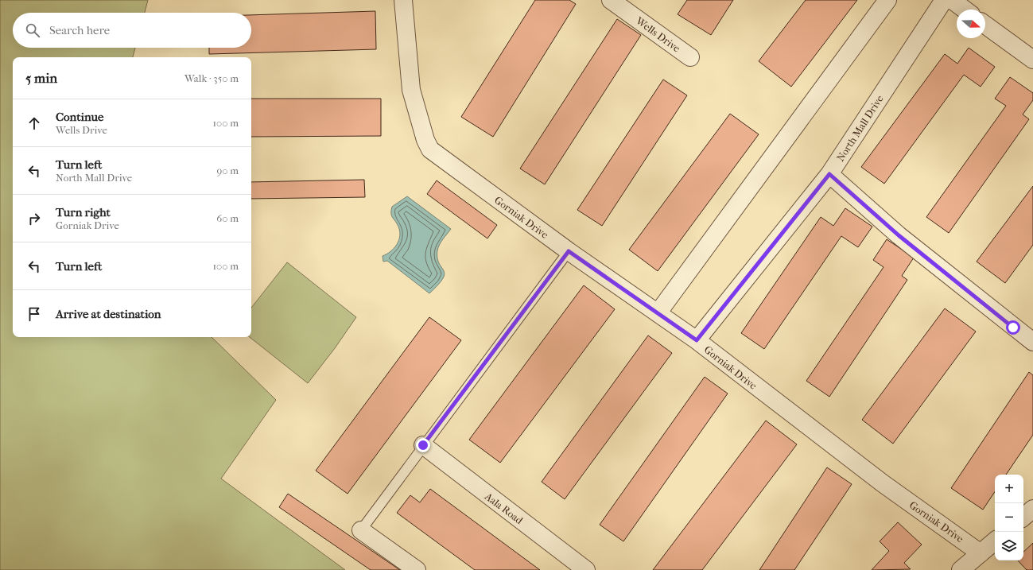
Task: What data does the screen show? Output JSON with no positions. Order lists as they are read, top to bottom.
{
  "streets": {
    "street": [
      "Wells Drive",
      "North Mall Drive",
      "Gorniak Drive",
      "Aala Road"
    ]
  },
  "crossings": [
    ["North Mall Drive", "Gorniak Drive"]
  ],
  "north": "right",
  "page": {
    "search": "Search here",
    "heading": ["5 min", "Walk · 350 m"],
    "list": [
      ["Continue", "Wells Drive", "100 m"],
      ["Turn left", "North Mall Drive", "90 m"],
      ["Turn right", "Gorniak Drive", "60 m"],
      ["Turn left", "100 m"],
      "Arrive at destination"
    ],
    "map_buttons": ["+", "−"]
  }
}
